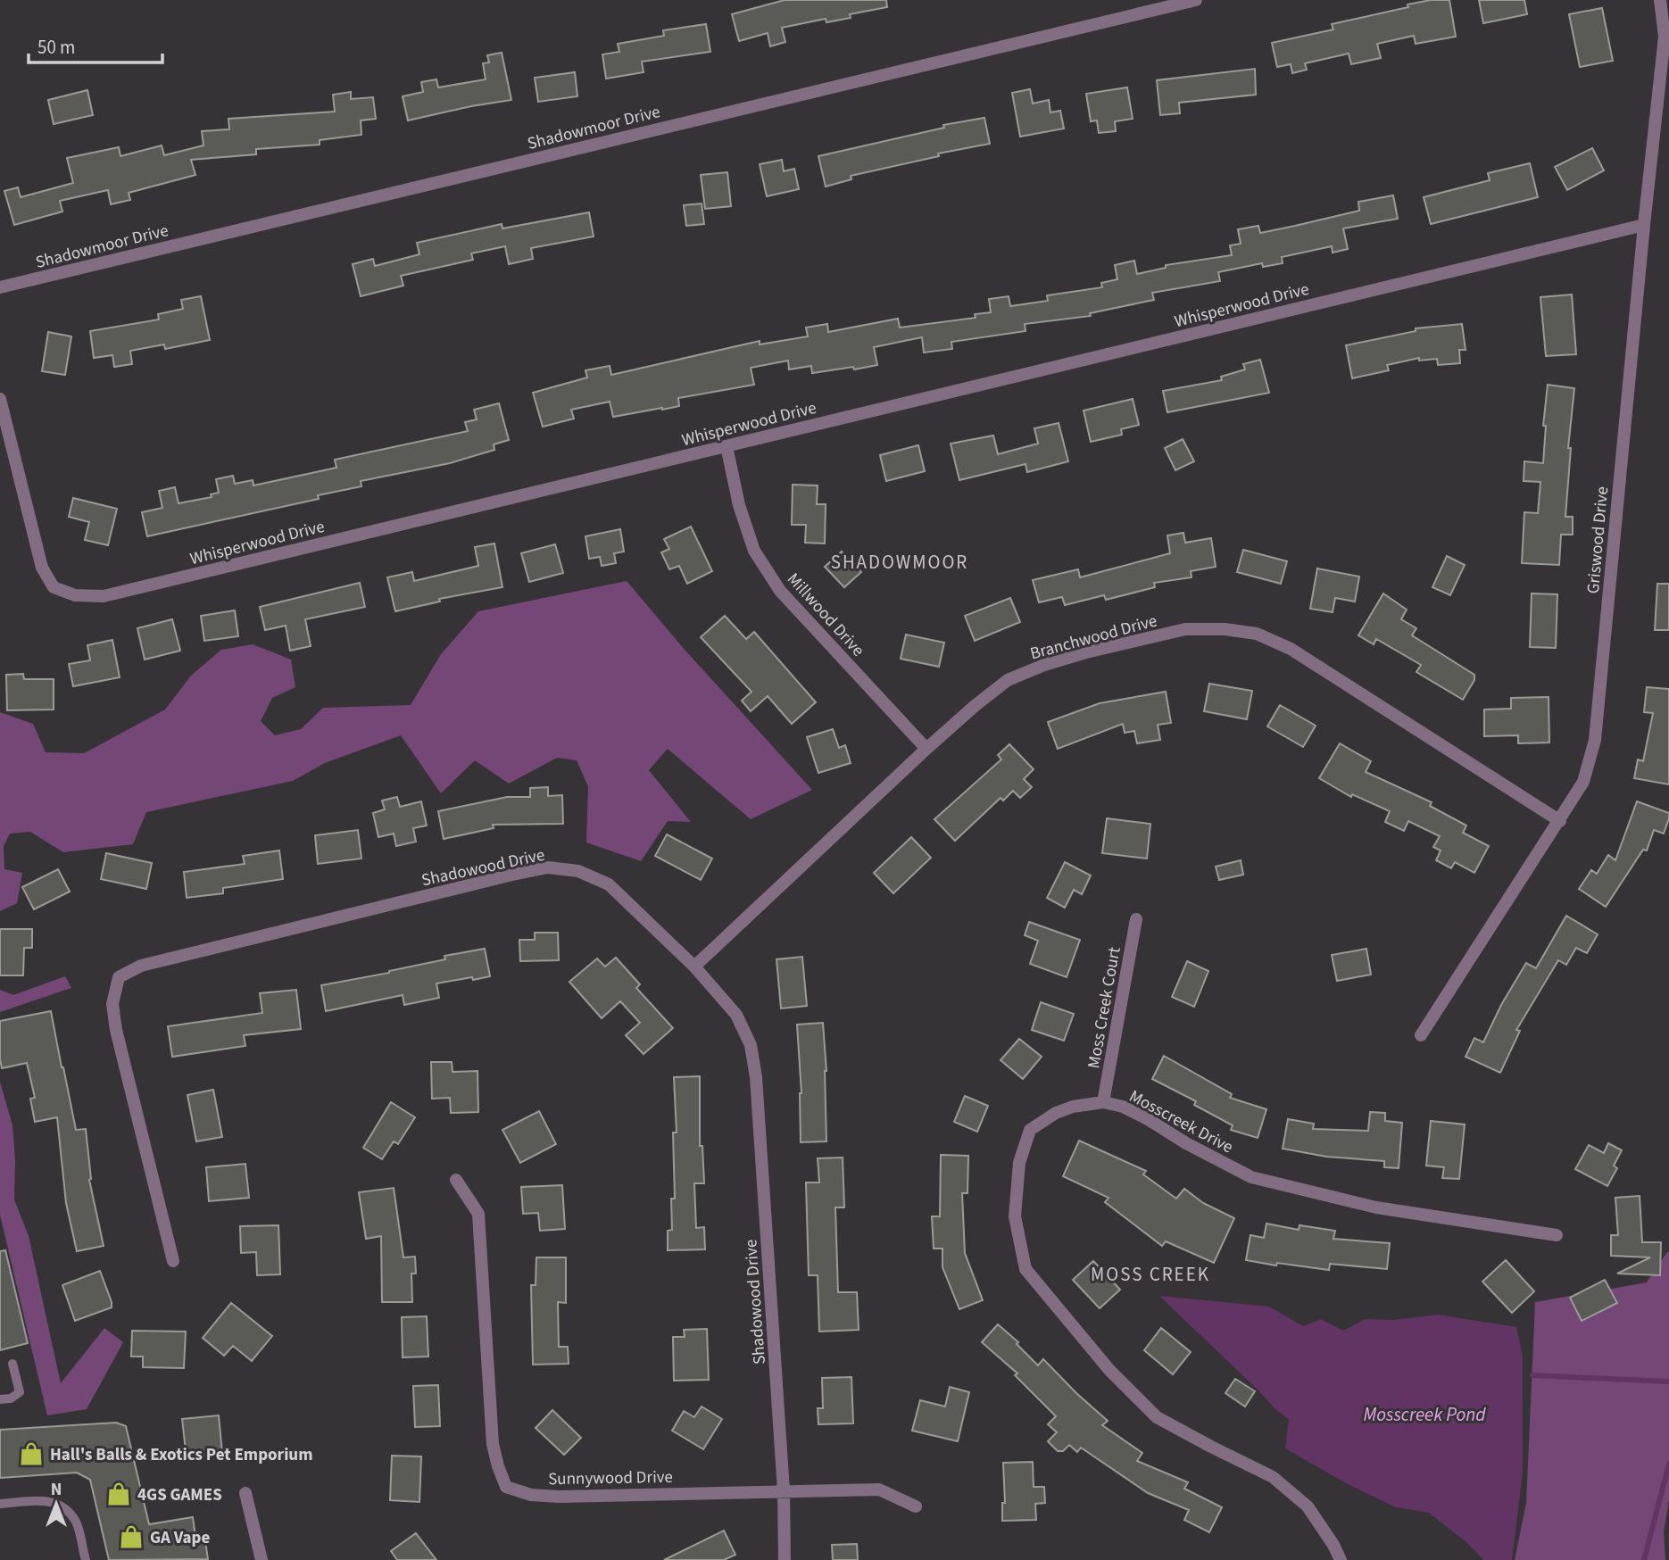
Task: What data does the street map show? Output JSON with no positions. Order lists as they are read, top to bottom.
{
  "streets": {
    "street": [
      "Shadowmoor Drive",
      "Whisperwood Drive",
      "Griswood Drive",
      "Millwood Drive",
      "Branchwood Drive",
      "Shadowood Drive",
      "Moss Creek Court",
      "Mosscreek Drive",
      "Sunnywood Drive"
    ]
  },
  "crossings": [
    ["Whisperwood Drive", "Griswood Drive"],
    ["Whisperwood Drive", "Millwood Drive"],
    ["Griswood Drive", "Branchwood Drive"],
    ["Millwood Drive", "Branchwood Drive"],
    ["Branchwood Drive", "Shadowood Drive"],
    ["Shadowood Drive", "Sunnywood Drive"],
    ["Moss Creek Court", "Mosscreek Drive"]
  ],
  "districts": ["SHADOWMOOR", "MOSS CREEK"],
  "water": ["Mosscreek Pond"],
  "places": {
    "shop": ["Hall's Balls & Exotics Pet Emporium", "4GS GAMES", "GA Vape"]
  },
  "scale_bar": "50 m",
  "north": "top"
}
